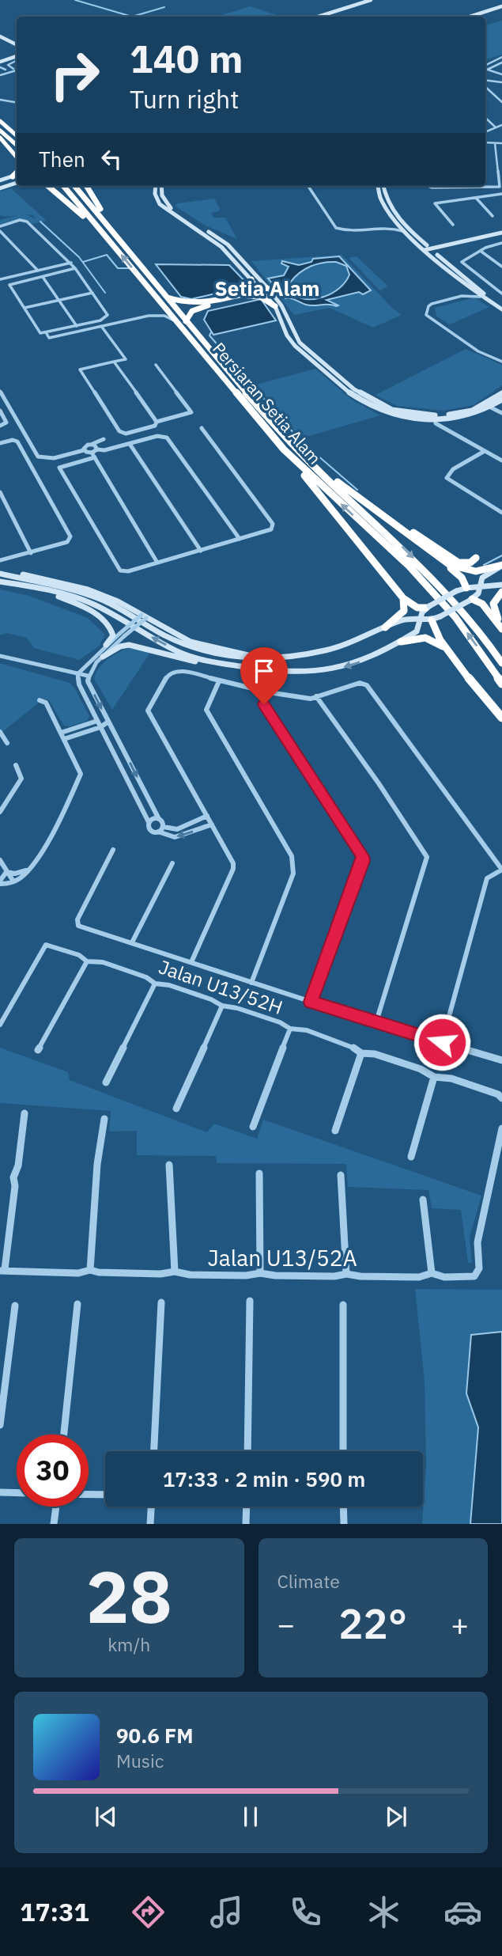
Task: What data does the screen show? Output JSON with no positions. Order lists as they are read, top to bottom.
{
  "streets": {
    "highway": ["Persiaran Setia Alam"],
    "street": ["Jalan U13/52H", "Jalan U13/52A"]
  },
  "districts": ["Setia Alam"],
  "page": {
    "turn": ["140 m", "Turn right"],
    "then": "Then",
    "limit": "30",
    "trip": "17:33 · 2 min · 590 m",
    "tile": [
      ["28", "km/h"],
      "Climate"
    ],
    "heat": ["−", "22°", "+"],
    "song": ["90.6 FM", "Music"],
    "tabs": "17:31"
  }
}
